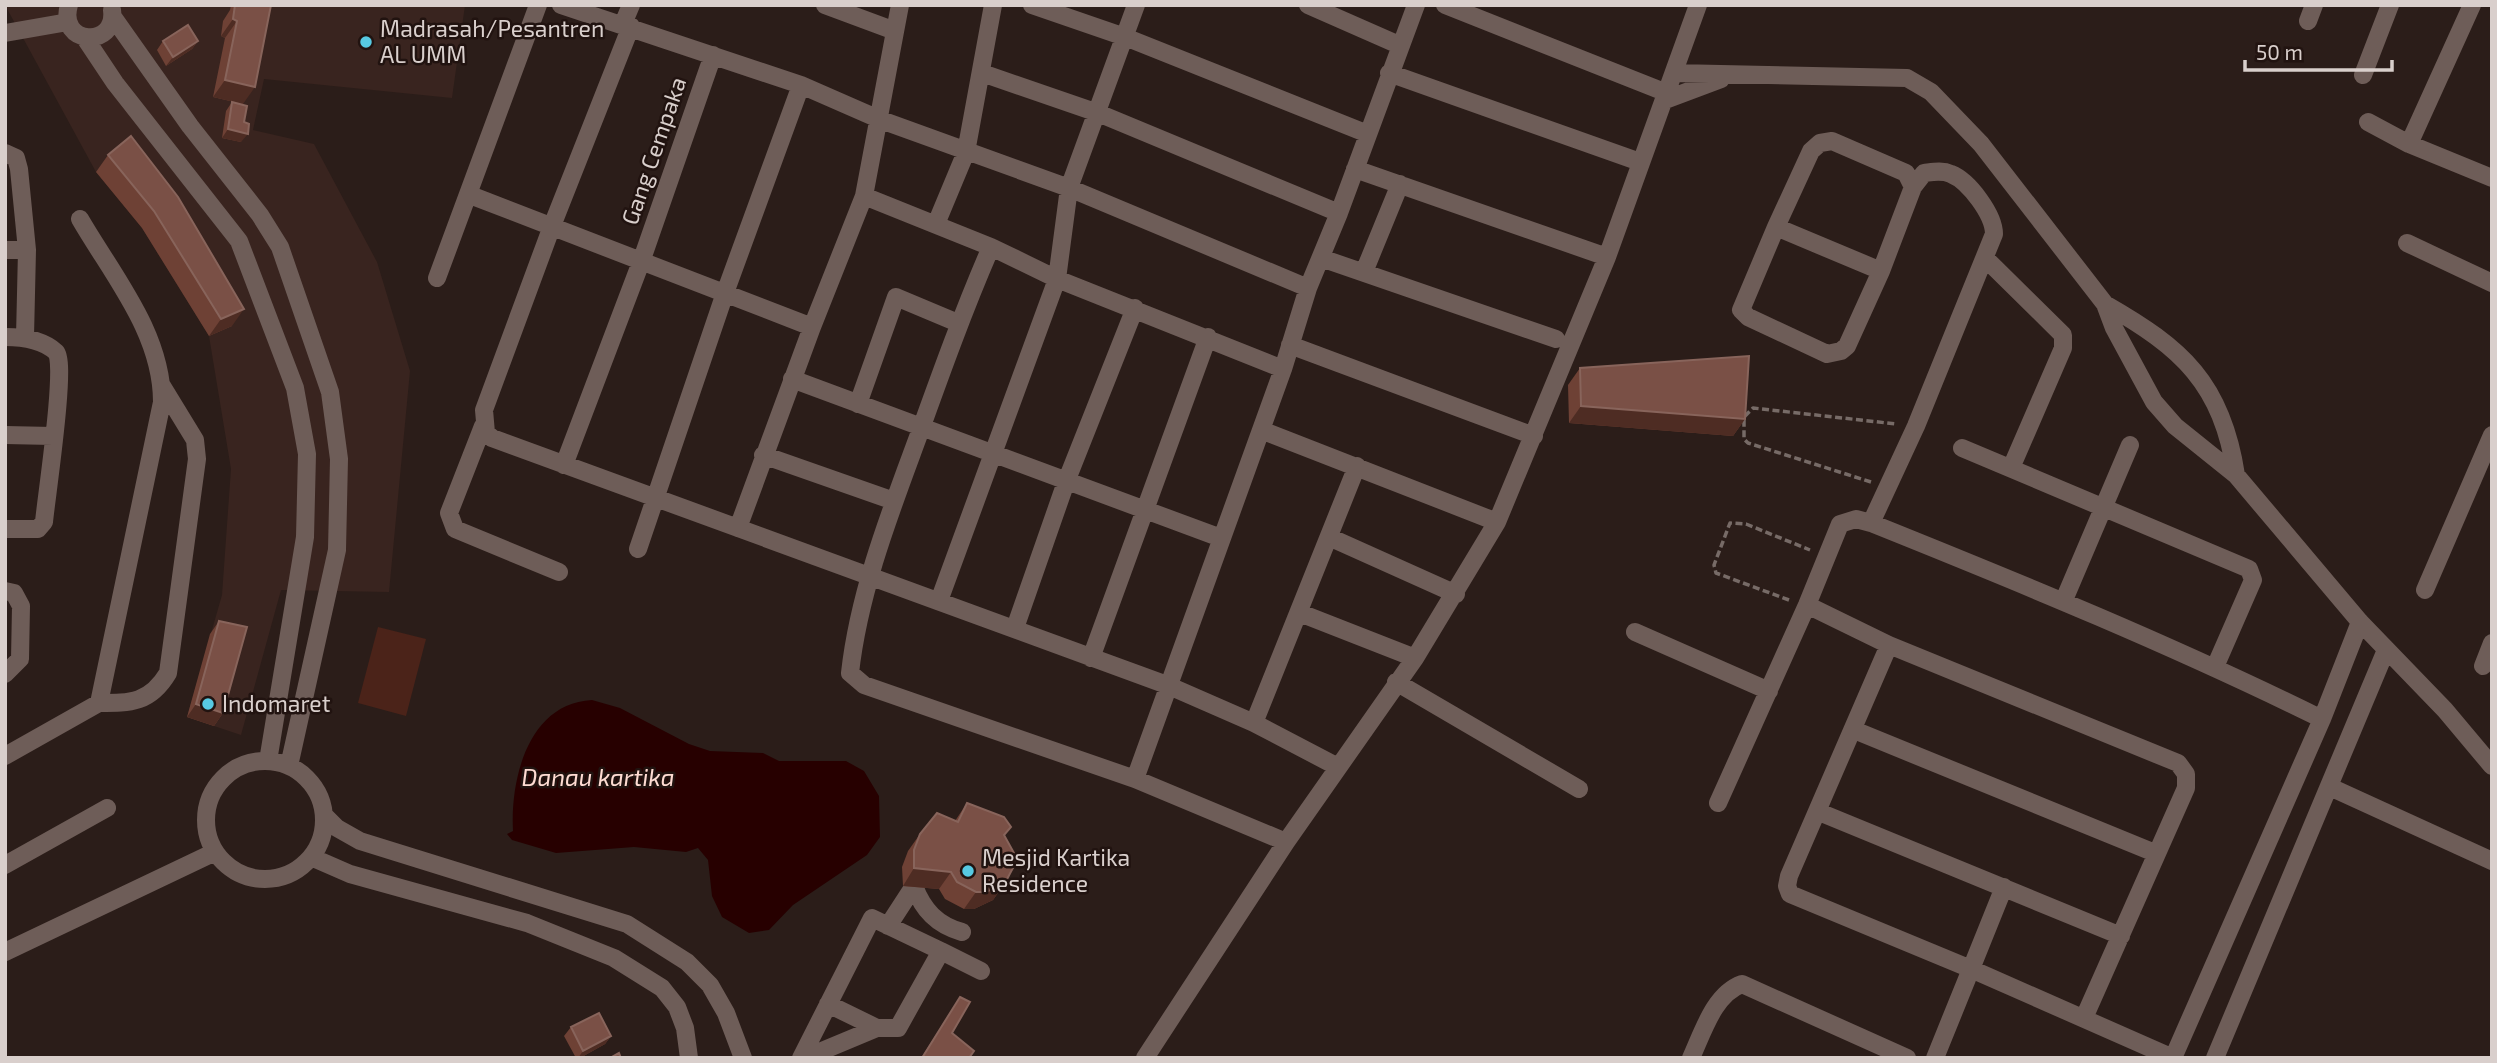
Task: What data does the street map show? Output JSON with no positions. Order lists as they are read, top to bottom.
{
  "streets": {
    "street": ["Gang Cempaka"]
  },
  "water": ["Danau kartika"],
  "places": ["Madrasah/Pesantren AL UMM", "Indomaret", "Mesjid Kartika Residence"],
  "scale_bar": "50 m"
}
